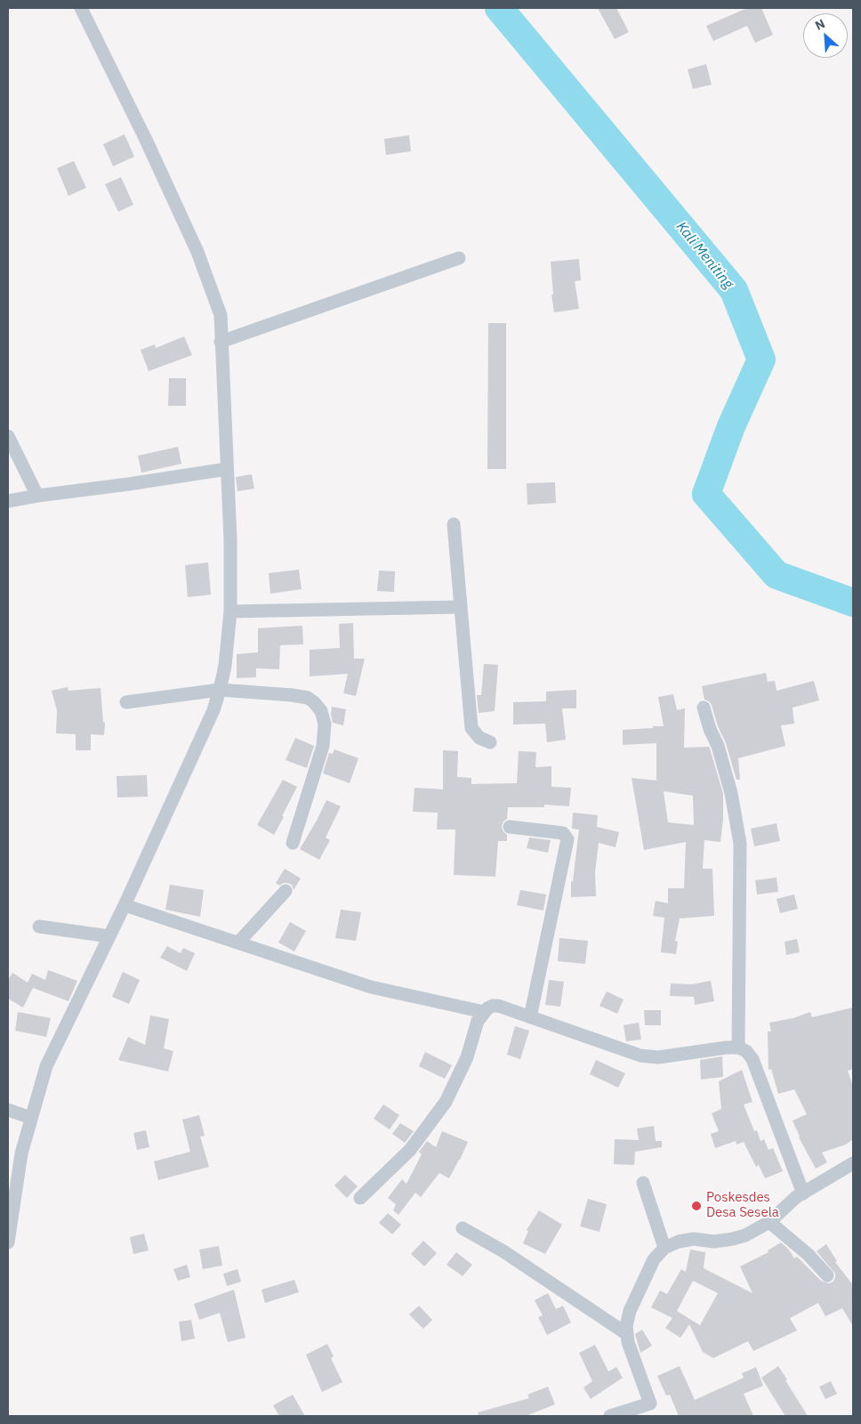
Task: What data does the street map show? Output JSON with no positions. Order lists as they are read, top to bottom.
{
  "water": ["Kali Meniting"],
  "places": ["Poskesdes Desa Sesela"],
  "north": "top left"
}
